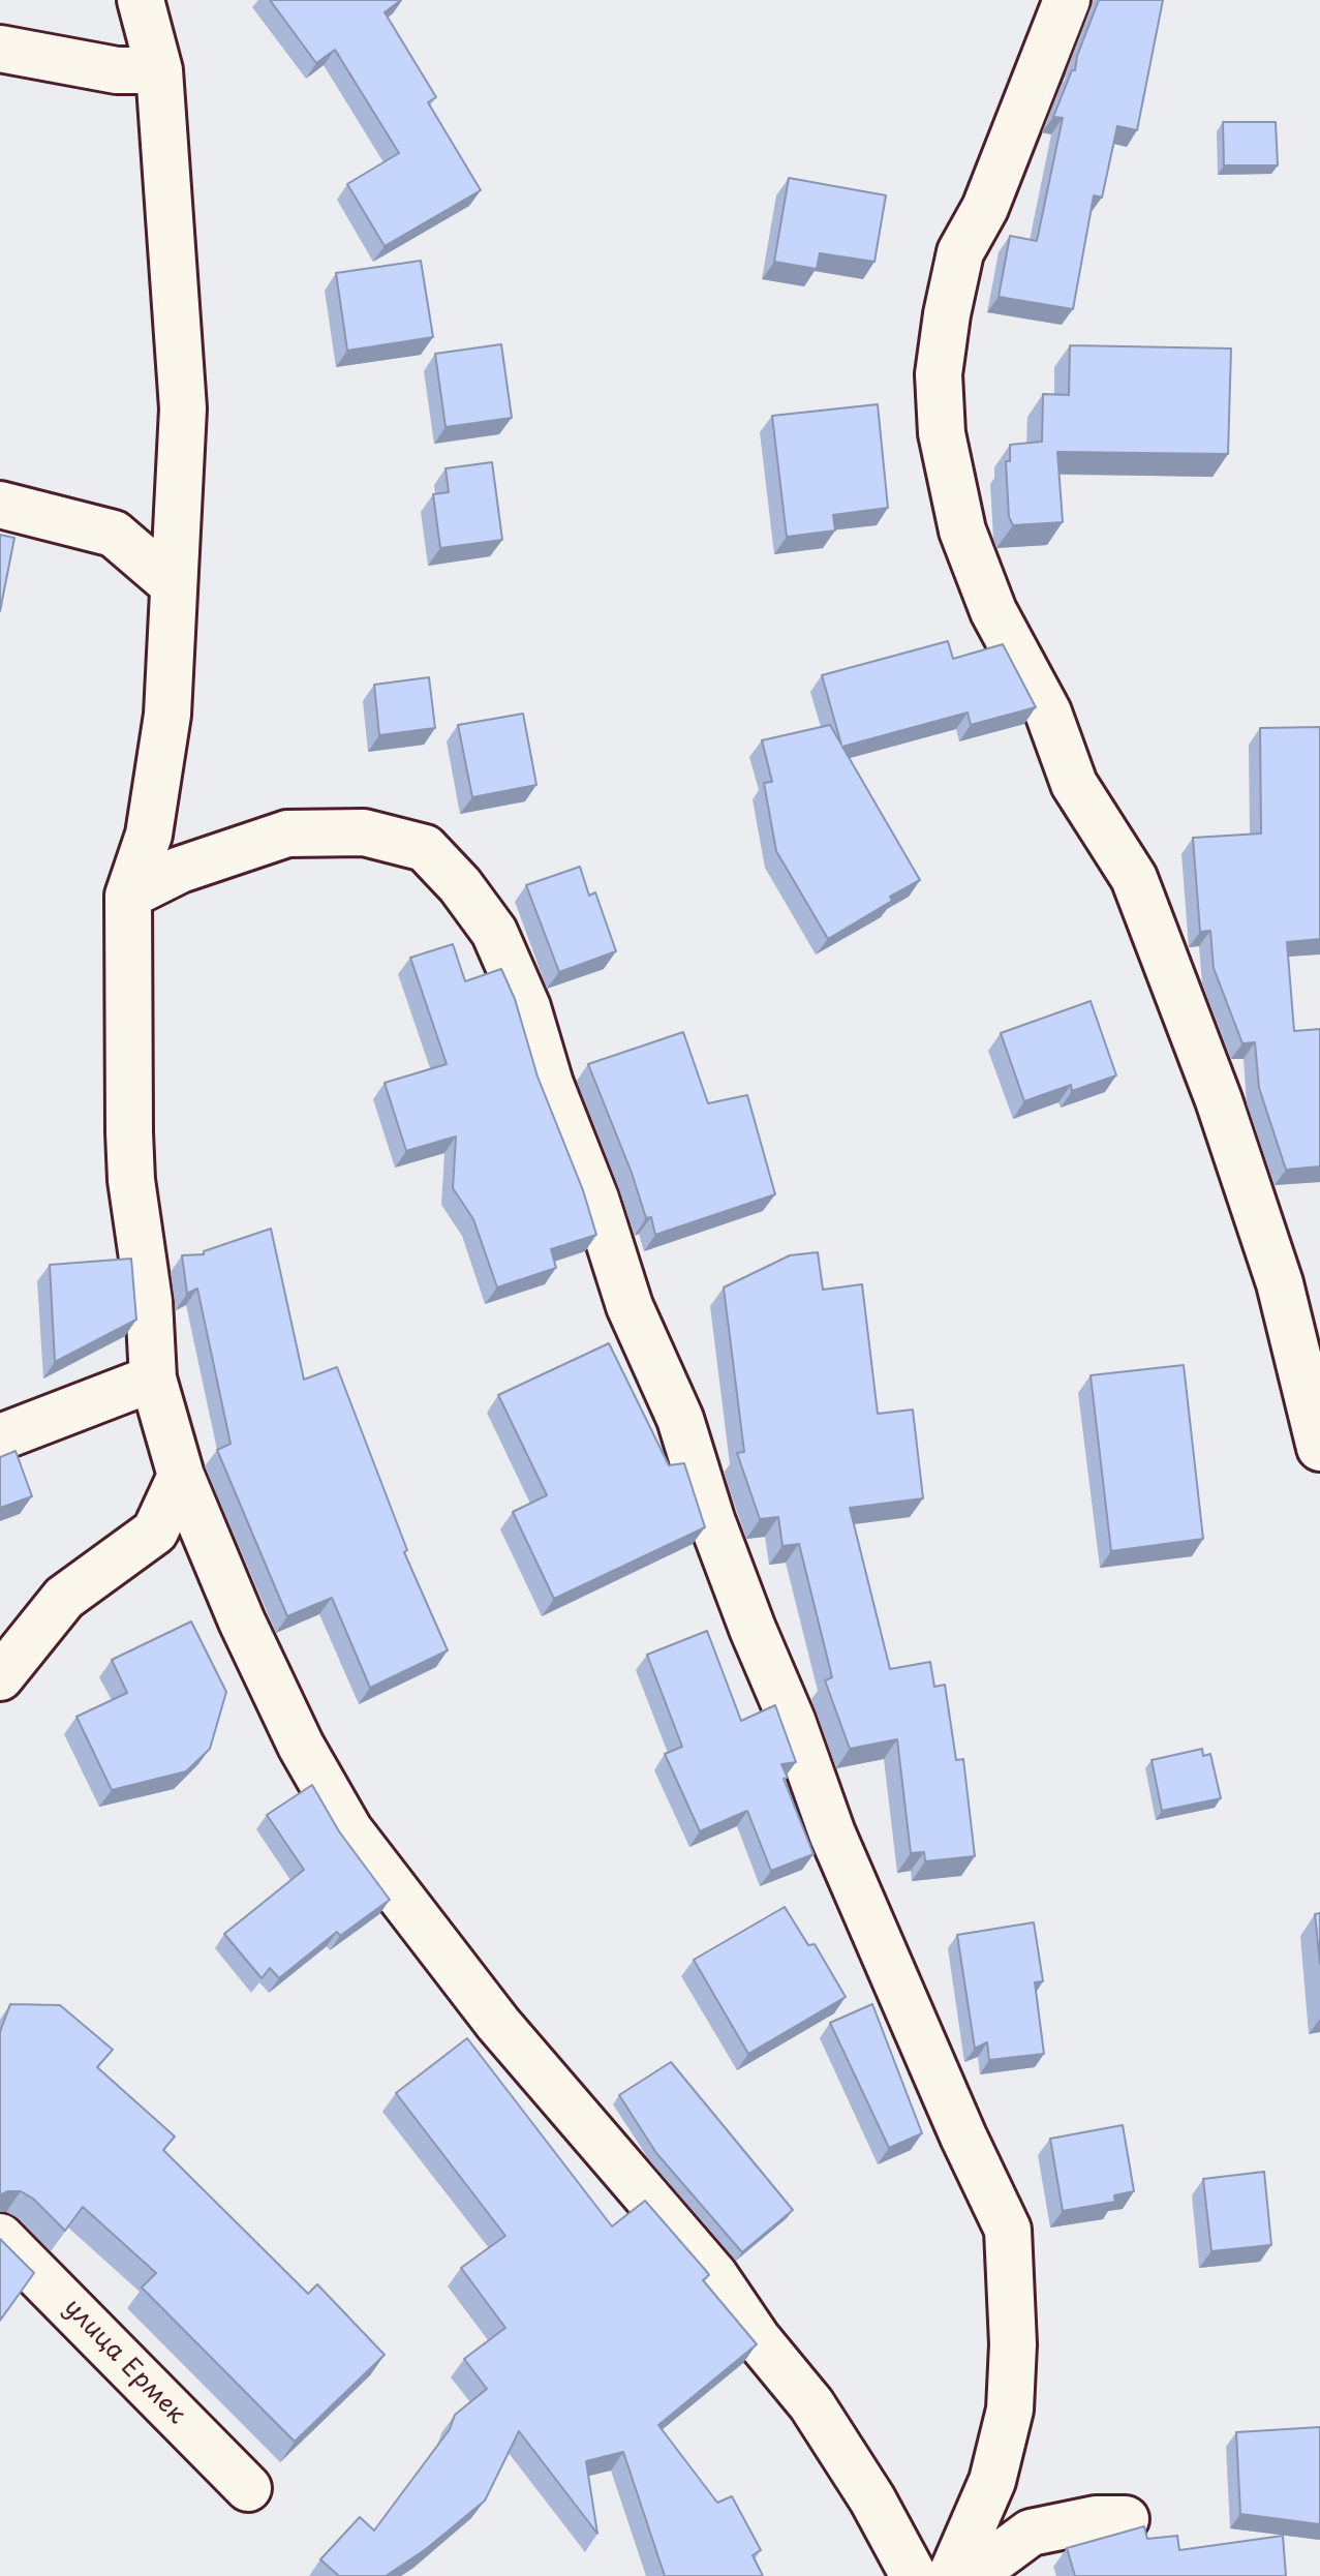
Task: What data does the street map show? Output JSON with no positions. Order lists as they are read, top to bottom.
{
  "streets": {
    "street": ["улица Ермек"]
  }
}
